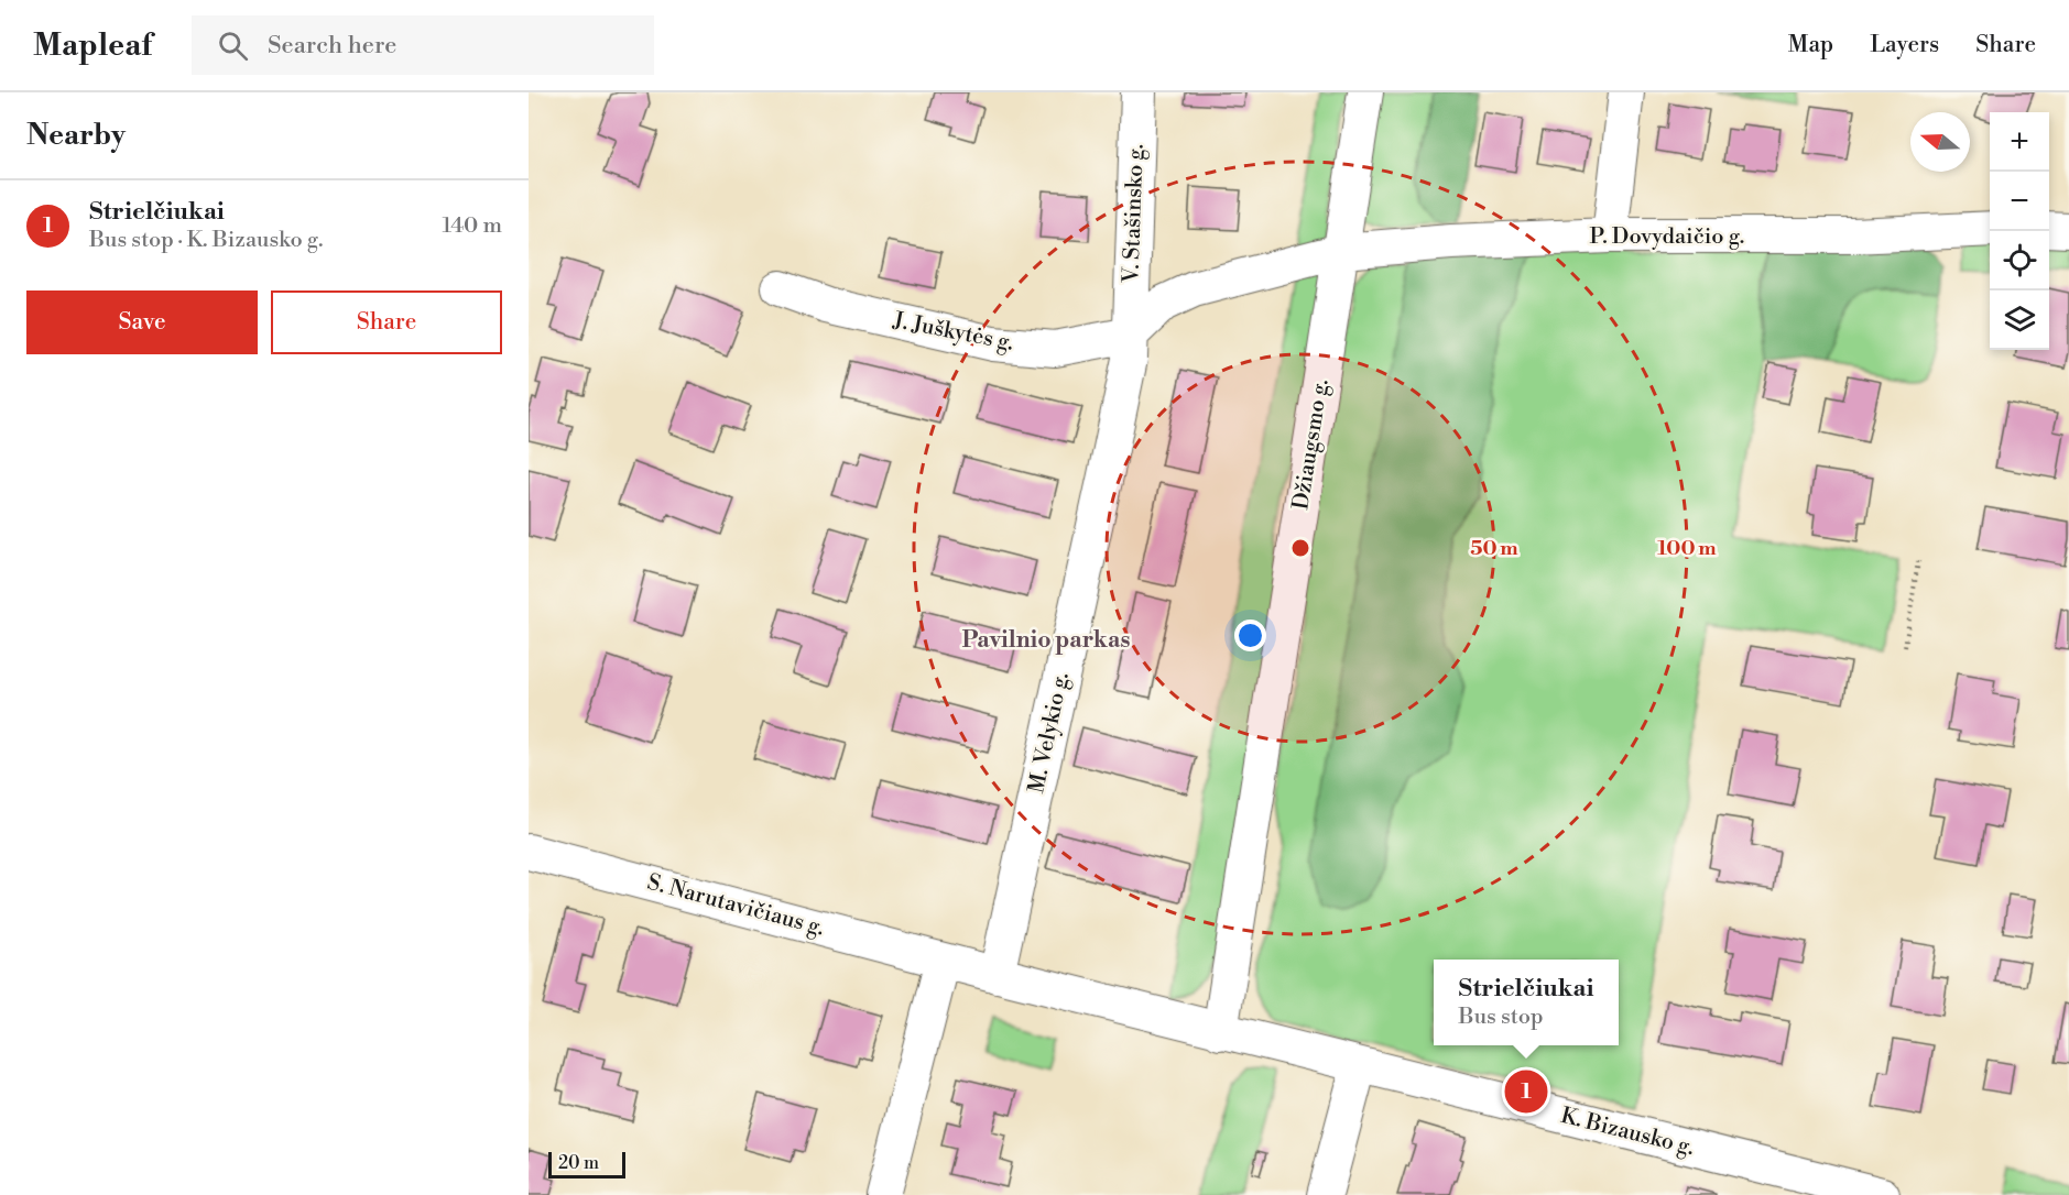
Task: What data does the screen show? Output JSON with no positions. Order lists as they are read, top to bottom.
{
  "streets": {
    "street": [
      "V. Stašinsko g.",
      "P. Dovydaičio g.",
      "J. Juškytės g.",
      "Džiaugsmo g.",
      "M. Velykio g.",
      "S. Narutavičiaus g.",
      "K. Bizausko g."
    ]
  },
  "crossings": [
    ["V. Stašinsko g.", "P. Dovydaičio g."],
    ["V. Stašinsko g.", "J. Juškytės g."],
    ["V. Stašinsko g.", "M. Velykio g."],
    ["P. Dovydaičio g.", "J. Juškytės g."],
    ["P. Dovydaičio g.", "Džiaugsmo g."],
    ["P. Dovydaičio g.", "M. Velykio g."],
    ["J. Juškytės g.", "M. Velykio g."],
    ["Džiaugsmo g.", "S. Narutavičiaus g."],
    ["Džiaugsmo g.", "K. Bizausko g."],
    ["M. Velykio g.", "S. Narutavičiaus g."],
    ["S. Narutavičiaus g.", "K. Bizausko g."]
  ],
  "districts": ["Pavilnio parkas"],
  "scale_bar": "20 m",
  "north": "left",
  "page": {
    "header": "Mapleaf",
    "search": "Search here",
    "nav": ["Map", "Layers", "Share"],
    "heading": "Nearby",
    "map_buttons": ["+", "−"],
    "list": [
      {
        "mark": "1",
        "name": "Strielčiukai",
        "note": "Bus stop · K. Bizausko g.",
        "value": "140 m"
      }
    ],
    "buttons": ["Save", "Share"],
    "popup": ["Strielčiukai", "Bus stop"],
    "pins": "1",
    "scale": "20 m"
  },
  "rings": ["50 m", "100 m"]
}
